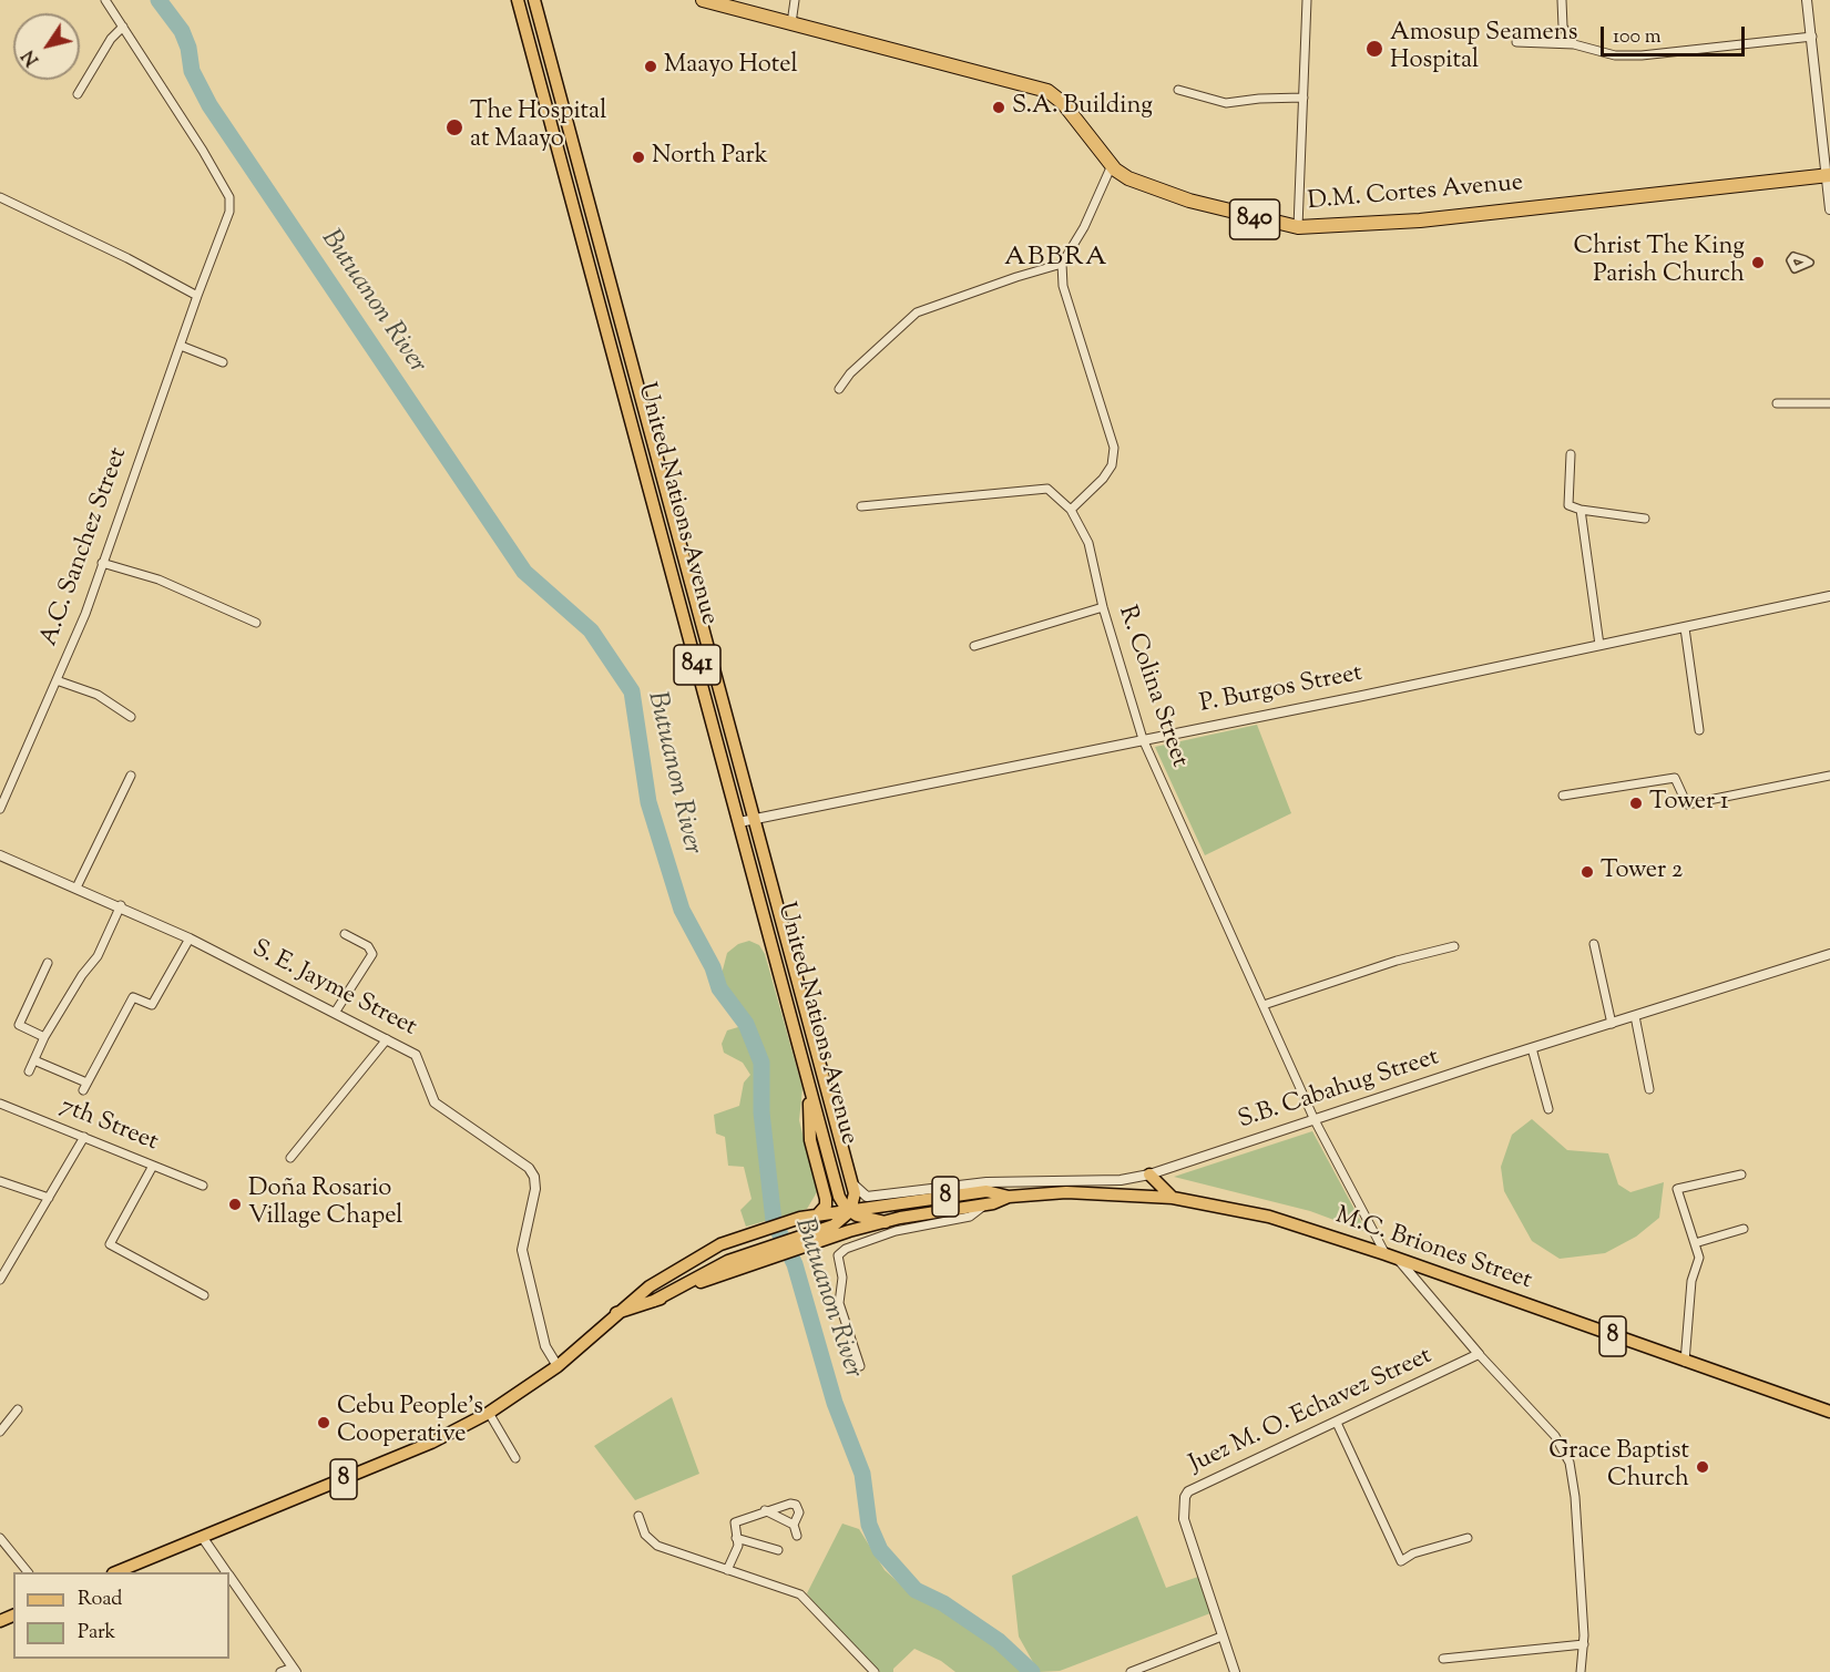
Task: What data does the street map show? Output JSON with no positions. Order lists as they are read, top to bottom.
{
  "streets": {
    "highway": ["D.M. Cortes Avenue", "840"],
    "main road": [
      "United Nations Avenue",
      "841",
      "8",
      "M.C. Briones Street"
    ],
    "street": [
      "A.C. Sanchez Street",
      "R. Colina Street",
      "P. Burgos Street",
      "S. E. Jayme Street",
      "S.B. Cabahug Street",
      "7th Street",
      "Juez M. O. Echavez Street"
    ]
  },
  "crossings": [
    ["United Nations Avenue", "P. Burgos Street"],
    ["United Nations Avenue", "S.B. Cabahug Street"],
    ["United Nations Avenue", "M.C. Briones Street"],
    ["R. Colina Street", "P. Burgos Street"],
    ["R. Colina Street", "S.B. Cabahug Street"],
    ["R. Colina Street", "M.C. Briones Street"],
    ["S. E. Jayme Street", "8"],
    ["8", "M.C. Briones Street"]
  ],
  "districts": ["ABBRA"],
  "water": ["Butuanon River"],
  "places": [
    "Amosup Seamens Hospital",
    "Maayo Hotel",
    "S.A. Building",
    "The Hospital at Maayo",
    "North Park",
    "Christ The King Parish Church",
    "Tower 1",
    "Tower 2",
    "Doña Rosario Village Chapel",
    "Cebu People's Cooperative",
    "Grace Baptist Church"
  ],
  "legend": ["Road", "Park"],
  "scale_bar": "100 m",
  "north": "bottom left"
}
